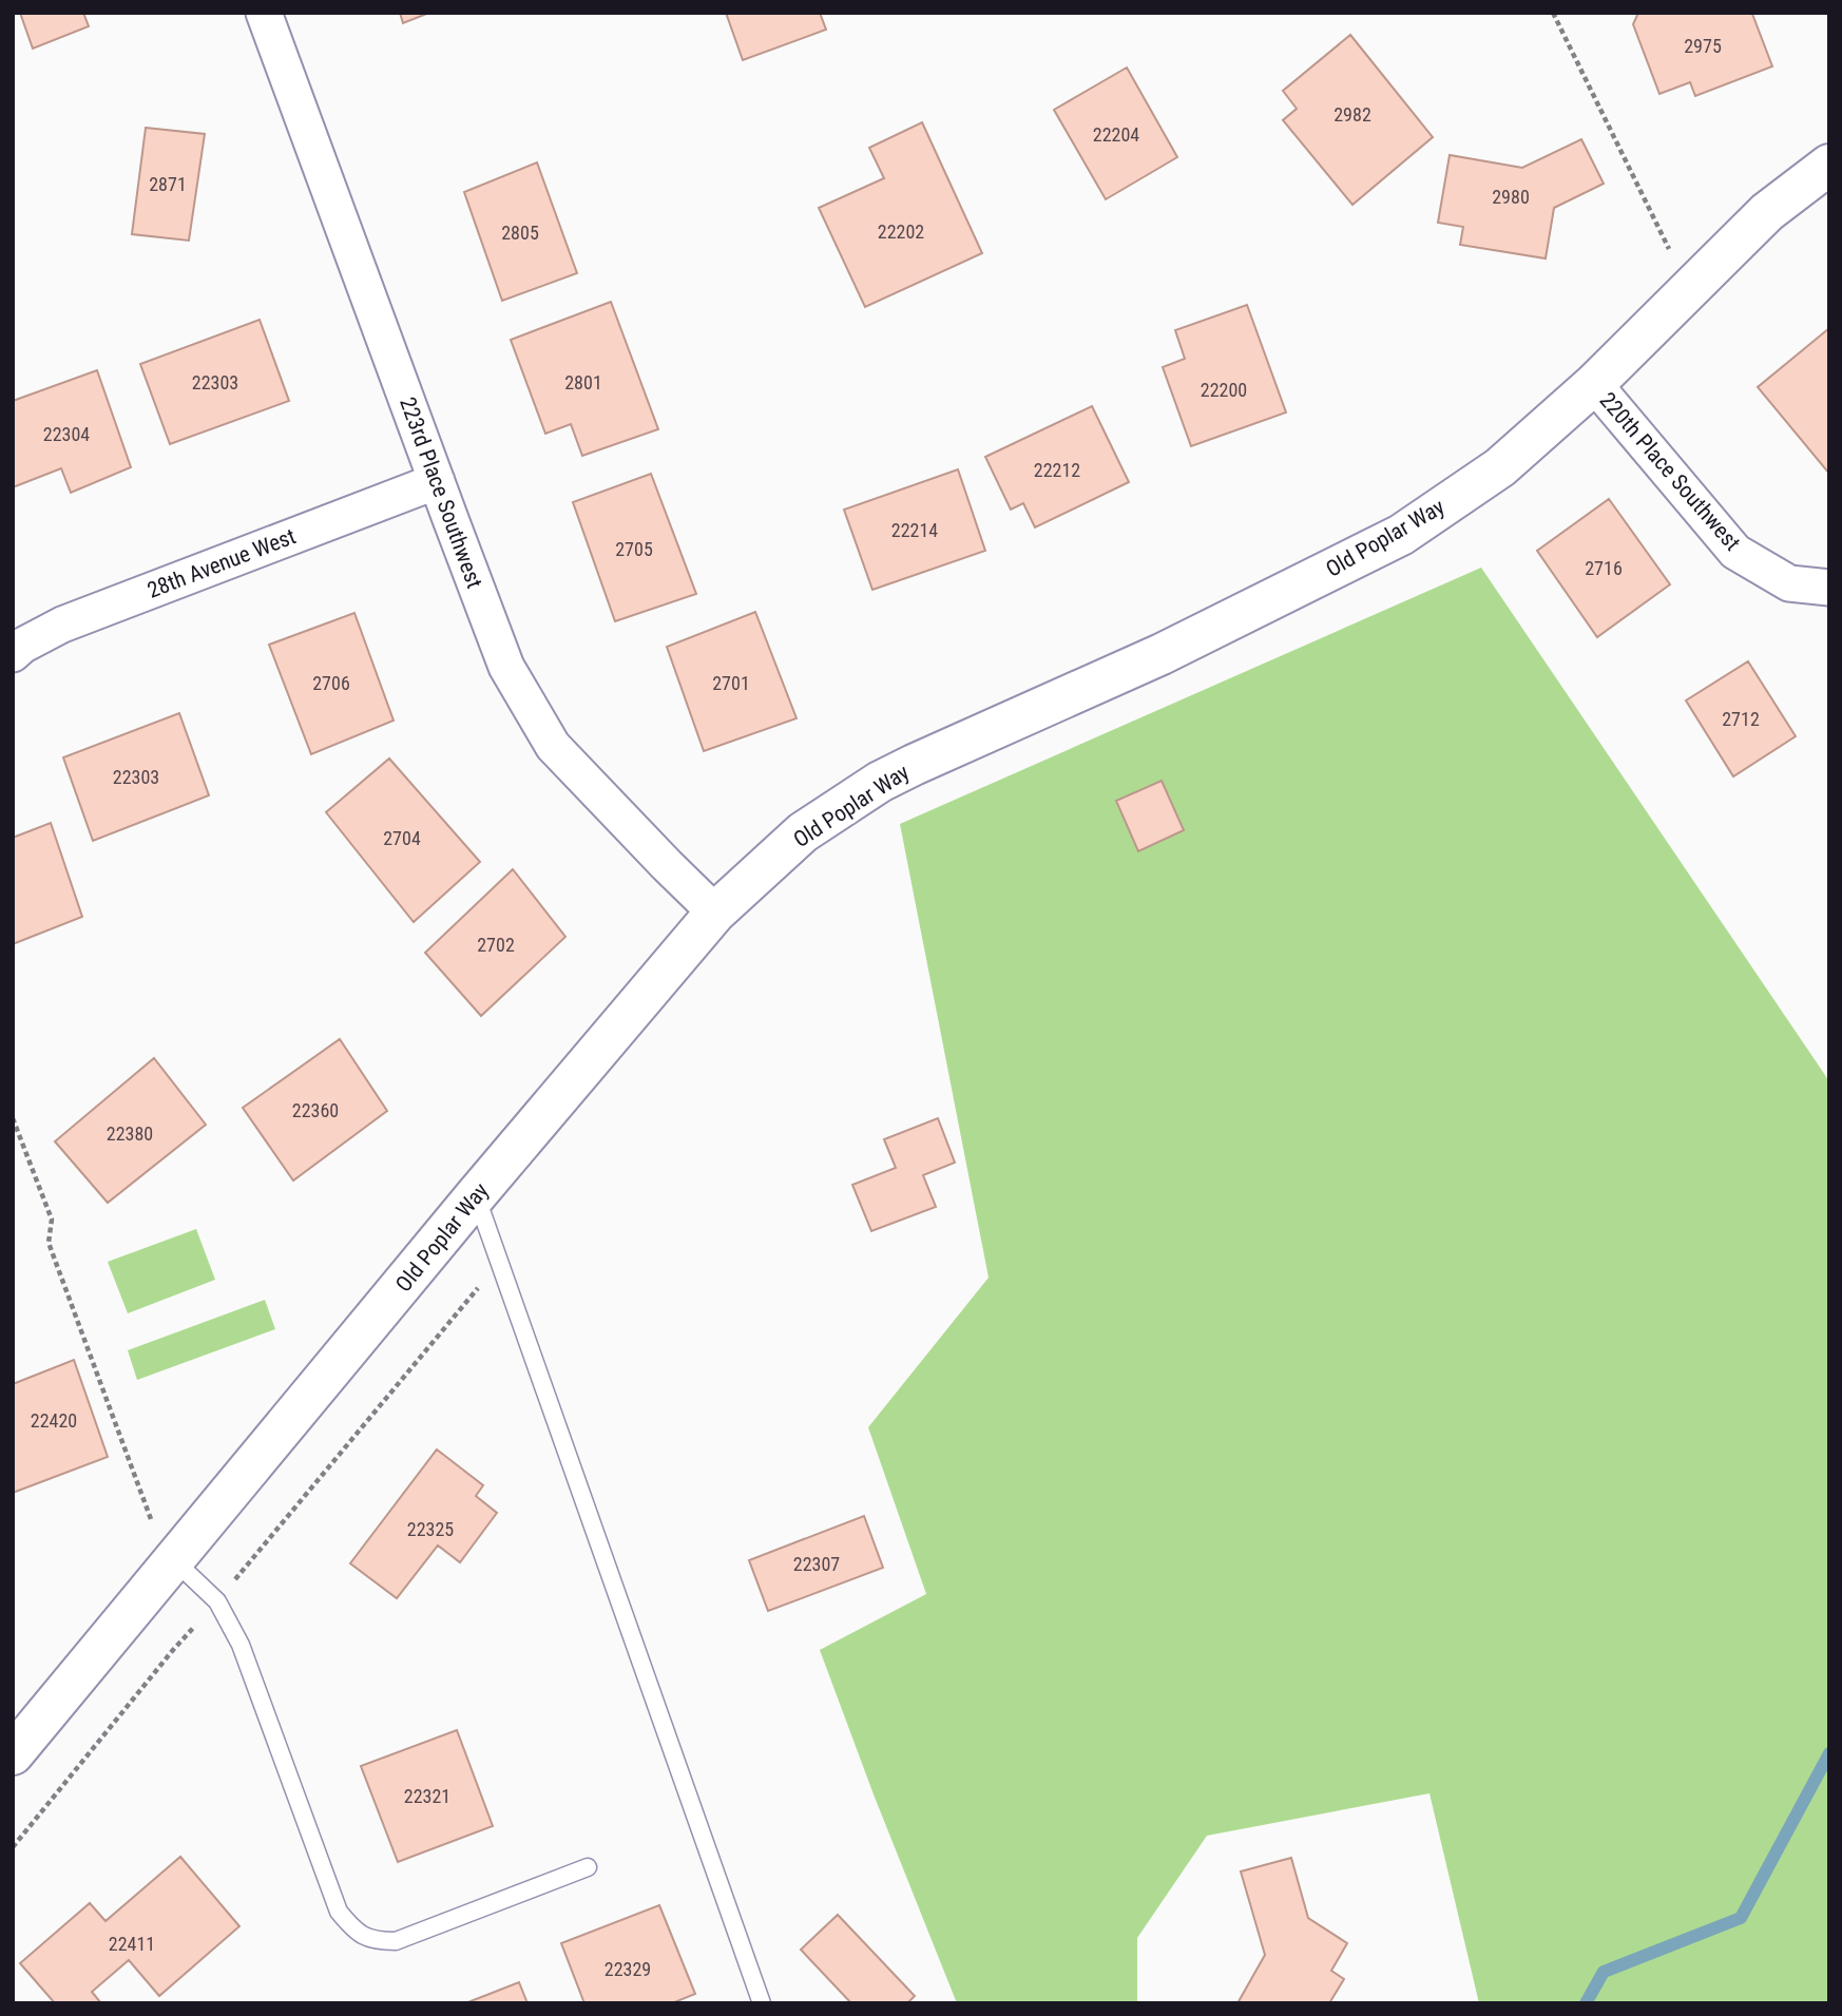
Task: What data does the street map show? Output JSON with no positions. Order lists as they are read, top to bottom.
{
  "streets": {
    "street": [
      "220th Place Southwest",
      "223rd Place Southwest",
      "Old Poplar Way",
      "28th Avenue West"
    ]
  },
  "crossings": [
    ["220th Place Southwest", "Old Poplar Way"],
    ["223rd Place Southwest", "Old Poplar Way"],
    ["223rd Place Southwest", "28th Avenue West"]
  ],
  "house_numbers": [
    "2975",
    "2982",
    "22204",
    "2871",
    "2980",
    "22202",
    "2805",
    "22303",
    "2801",
    "22200",
    "22304",
    "22212",
    "22214",
    "2705",
    "2716",
    "2706",
    "2701",
    "2712",
    "22303",
    "2704",
    "2702",
    "22360",
    "22380",
    "22420",
    "22325",
    "22307",
    "22321",
    "22411",
    "22329"
  ]
}
